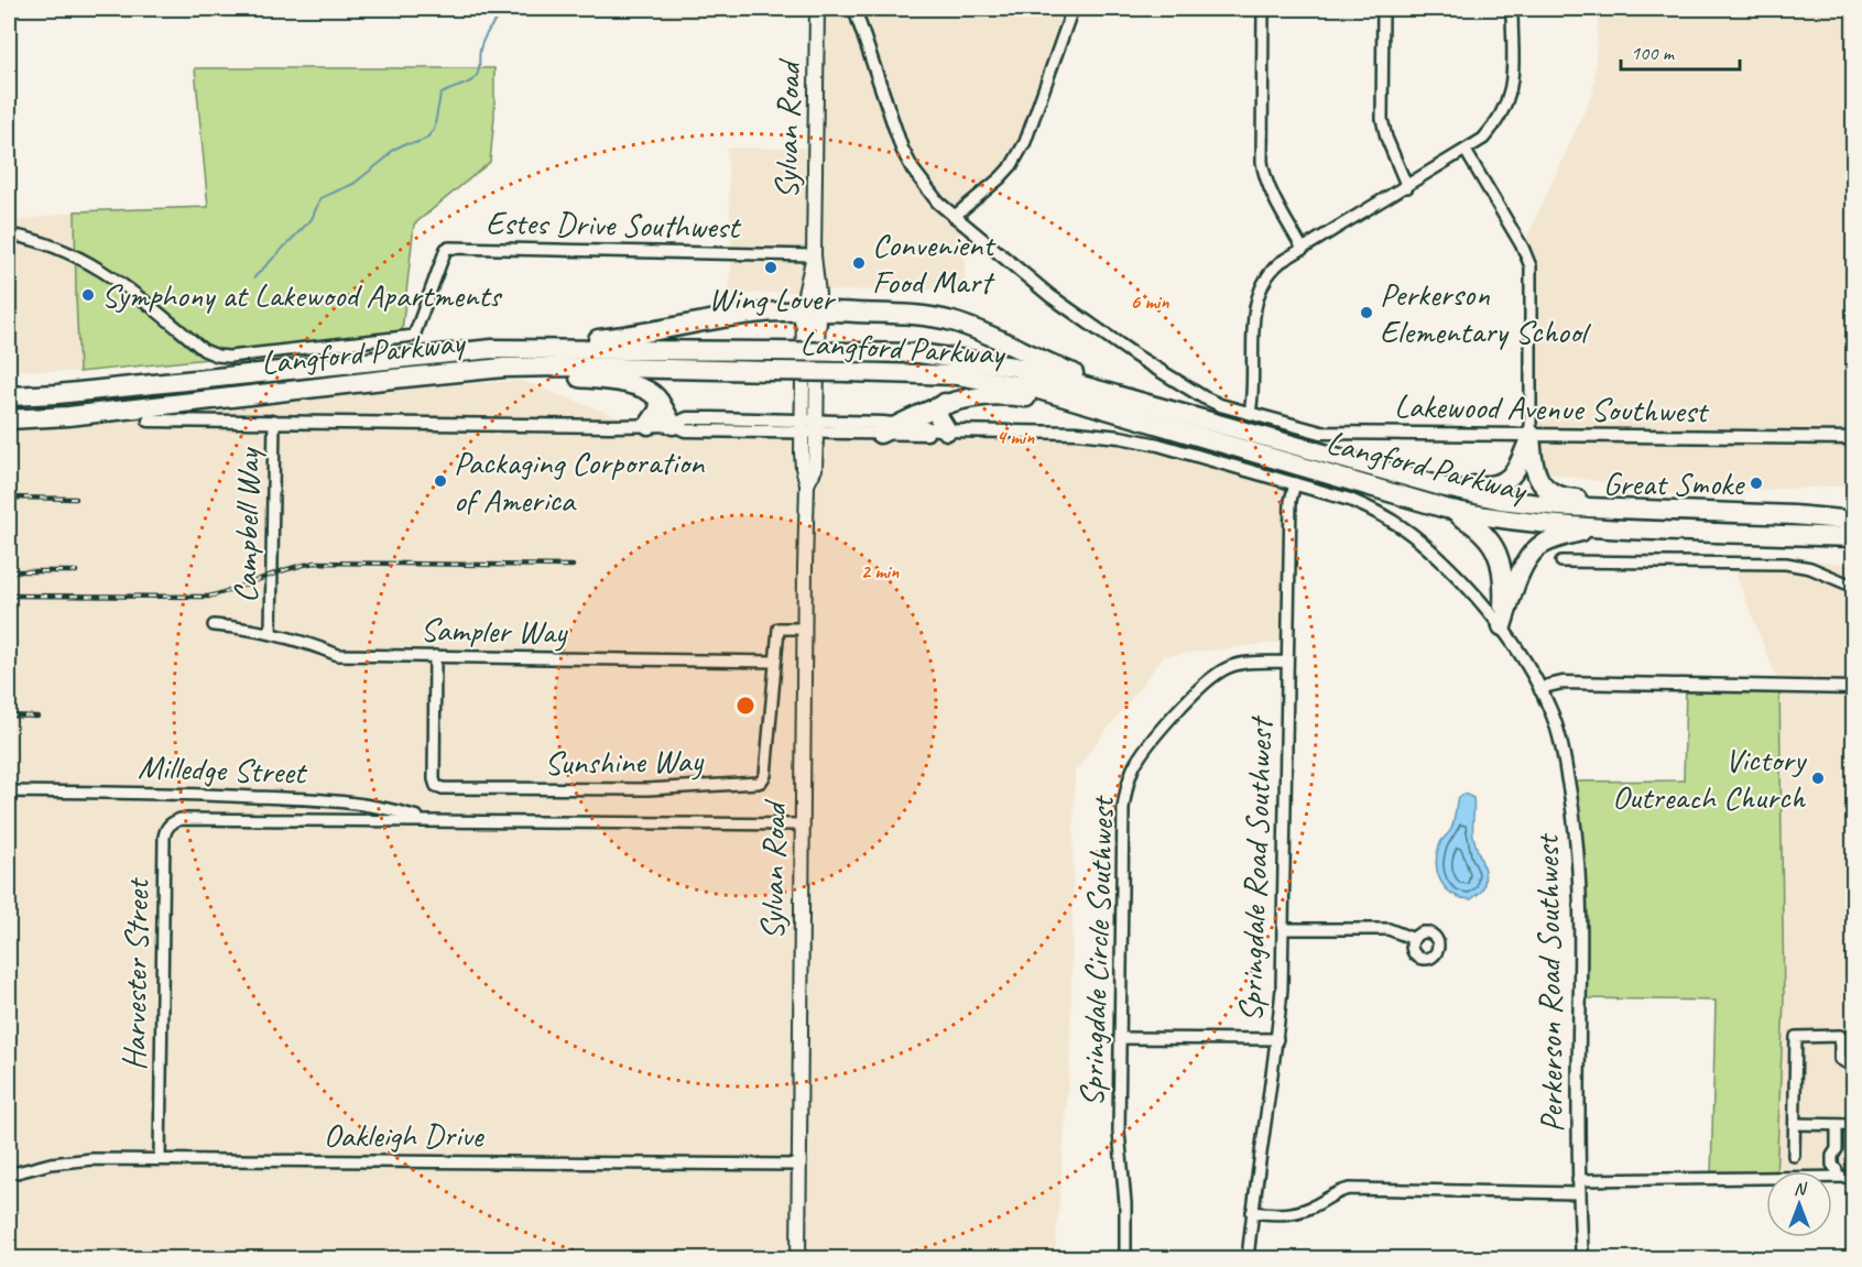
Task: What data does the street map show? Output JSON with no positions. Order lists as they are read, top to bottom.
{
  "streets": {
    "highway": ["Langford Parkway"],
    "main road": ["Sylvan Road"],
    "street": [
      "Estes Drive Southwest",
      "Lakewood Avenue Southwest",
      "Campbell Way",
      "Sampler Way",
      "Sunshine Way",
      "Milledge Street",
      "Springdale Road Southwest",
      "Springdale Circle Southwest",
      "Harvester Street",
      "Perkerson Road Southwest",
      "Oakleigh Drive"
    ]
  },
  "crossings": [
    ["Sylvan Road", "Estes Drive Southwest"],
    ["Sylvan Road", "Sunshine Way"],
    ["Sylvan Road", "Milledge Street"],
    ["Sylvan Road", "Oakleigh Drive"],
    ["Campbell Way", "Sampler Way"],
    ["Sampler Way", "Sunshine Way"],
    ["Milledge Street", "Harvester Street"],
    ["Springdale Road Southwest", "Springdale Circle Southwest"],
    ["Springdale Road Southwest", "Perkerson Road Southwest"],
    ["Harvester Street", "Oakleigh Drive"]
  ],
  "places": [
    "Convenient Food Mart",
    "Wing Lover",
    "Symphony at Lakewood Apartments",
    "Perkerson Elementary School",
    "Packaging Corporation of America",
    "Great Smoke",
    "Victory Outreach Church"
  ],
  "scale_bar": "100 m",
  "north": "top",
  "rings": ["6 min", "4 min", "2 min"]
}
